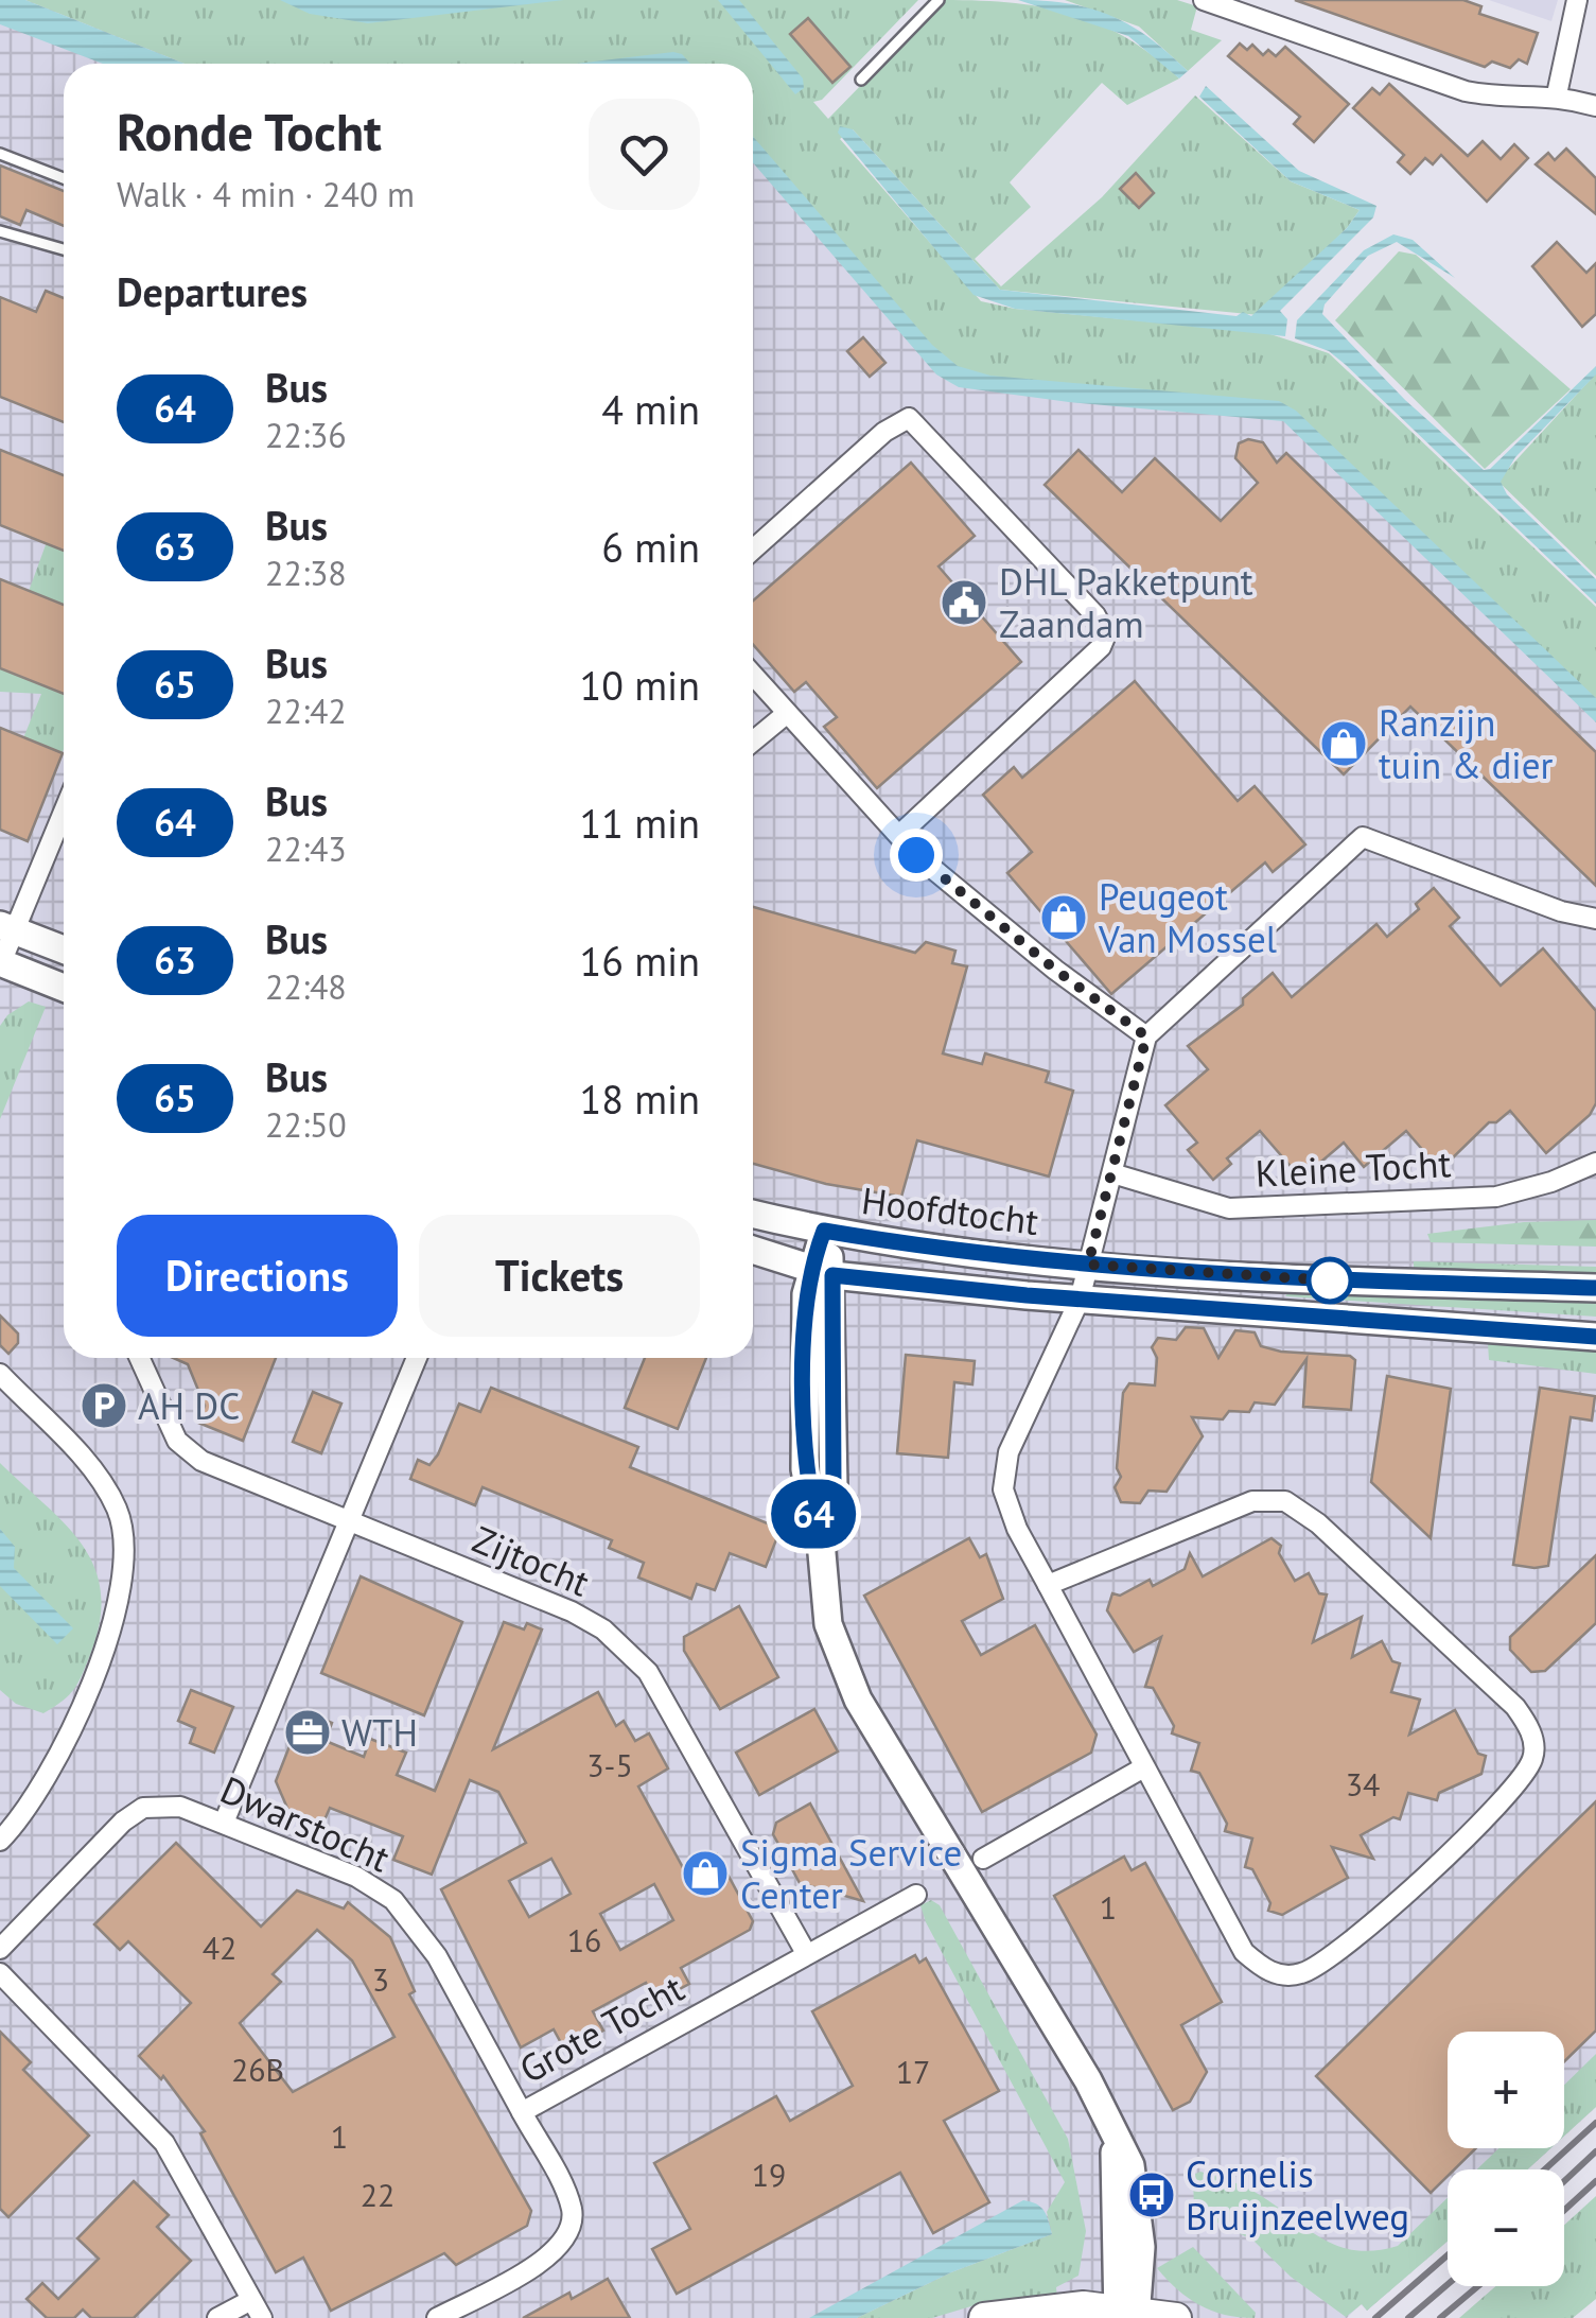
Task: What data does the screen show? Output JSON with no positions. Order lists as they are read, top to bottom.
{
  "streets": {
    "main road": ["Hoofdtocht"],
    "street": [
      "Kleine Tocht",
      "Zijtocht",
      "Dwarstocht",
      "Grote Tocht"
    ]
  },
  "crossings": [
    ["Zijtocht", "Grote Tocht"],
    ["Dwarstocht", "Grote Tocht"]
  ],
  "places": {
    "public building": ["DHL Pakketpunt Zaandam"],
    "shop": ["Ranzijn tuin & dier", "Peugeot Van Mossel", "Sigma Service Center"],
    "parking": ["AH DC"],
    "office": ["WTH"],
    "bus stop": ["Cornelis Bruijnzeelweg"]
  },
  "lines": ["bus line 64"],
  "house_numbers": [
    "3-5",
    "34",
    "1",
    "16",
    "42",
    "3",
    "26B",
    "17",
    "1",
    "19",
    "22"
  ],
  "page": {
    "on_map": "64",
    "heading": [
      ["Ronde Tocht", "Walk · 4 min · 240 m"],
      "Departures"
    ],
    "list": [
      {
        "mark": "64",
        "name": "Bus",
        "note": "22:36",
        "value": "4 min"
      },
      {
        "mark": "63",
        "name": "Bus",
        "note": "22:38",
        "value": "6 min"
      },
      {
        "mark": "65",
        "name": "Bus",
        "note": "22:42",
        "value": "10 min"
      },
      {
        "mark": "64",
        "name": "Bus",
        "note": "22:43",
        "value": "11 min"
      },
      {
        "mark": "63",
        "name": "Bus",
        "note": "22:48",
        "value": "16 min"
      },
      {
        "mark": "65",
        "name": "Bus",
        "note": "22:50",
        "value": "18 min"
      }
    ],
    "buttons": ["Directions", "Tickets"],
    "map_buttons": ["+", "−"]
  }
}
